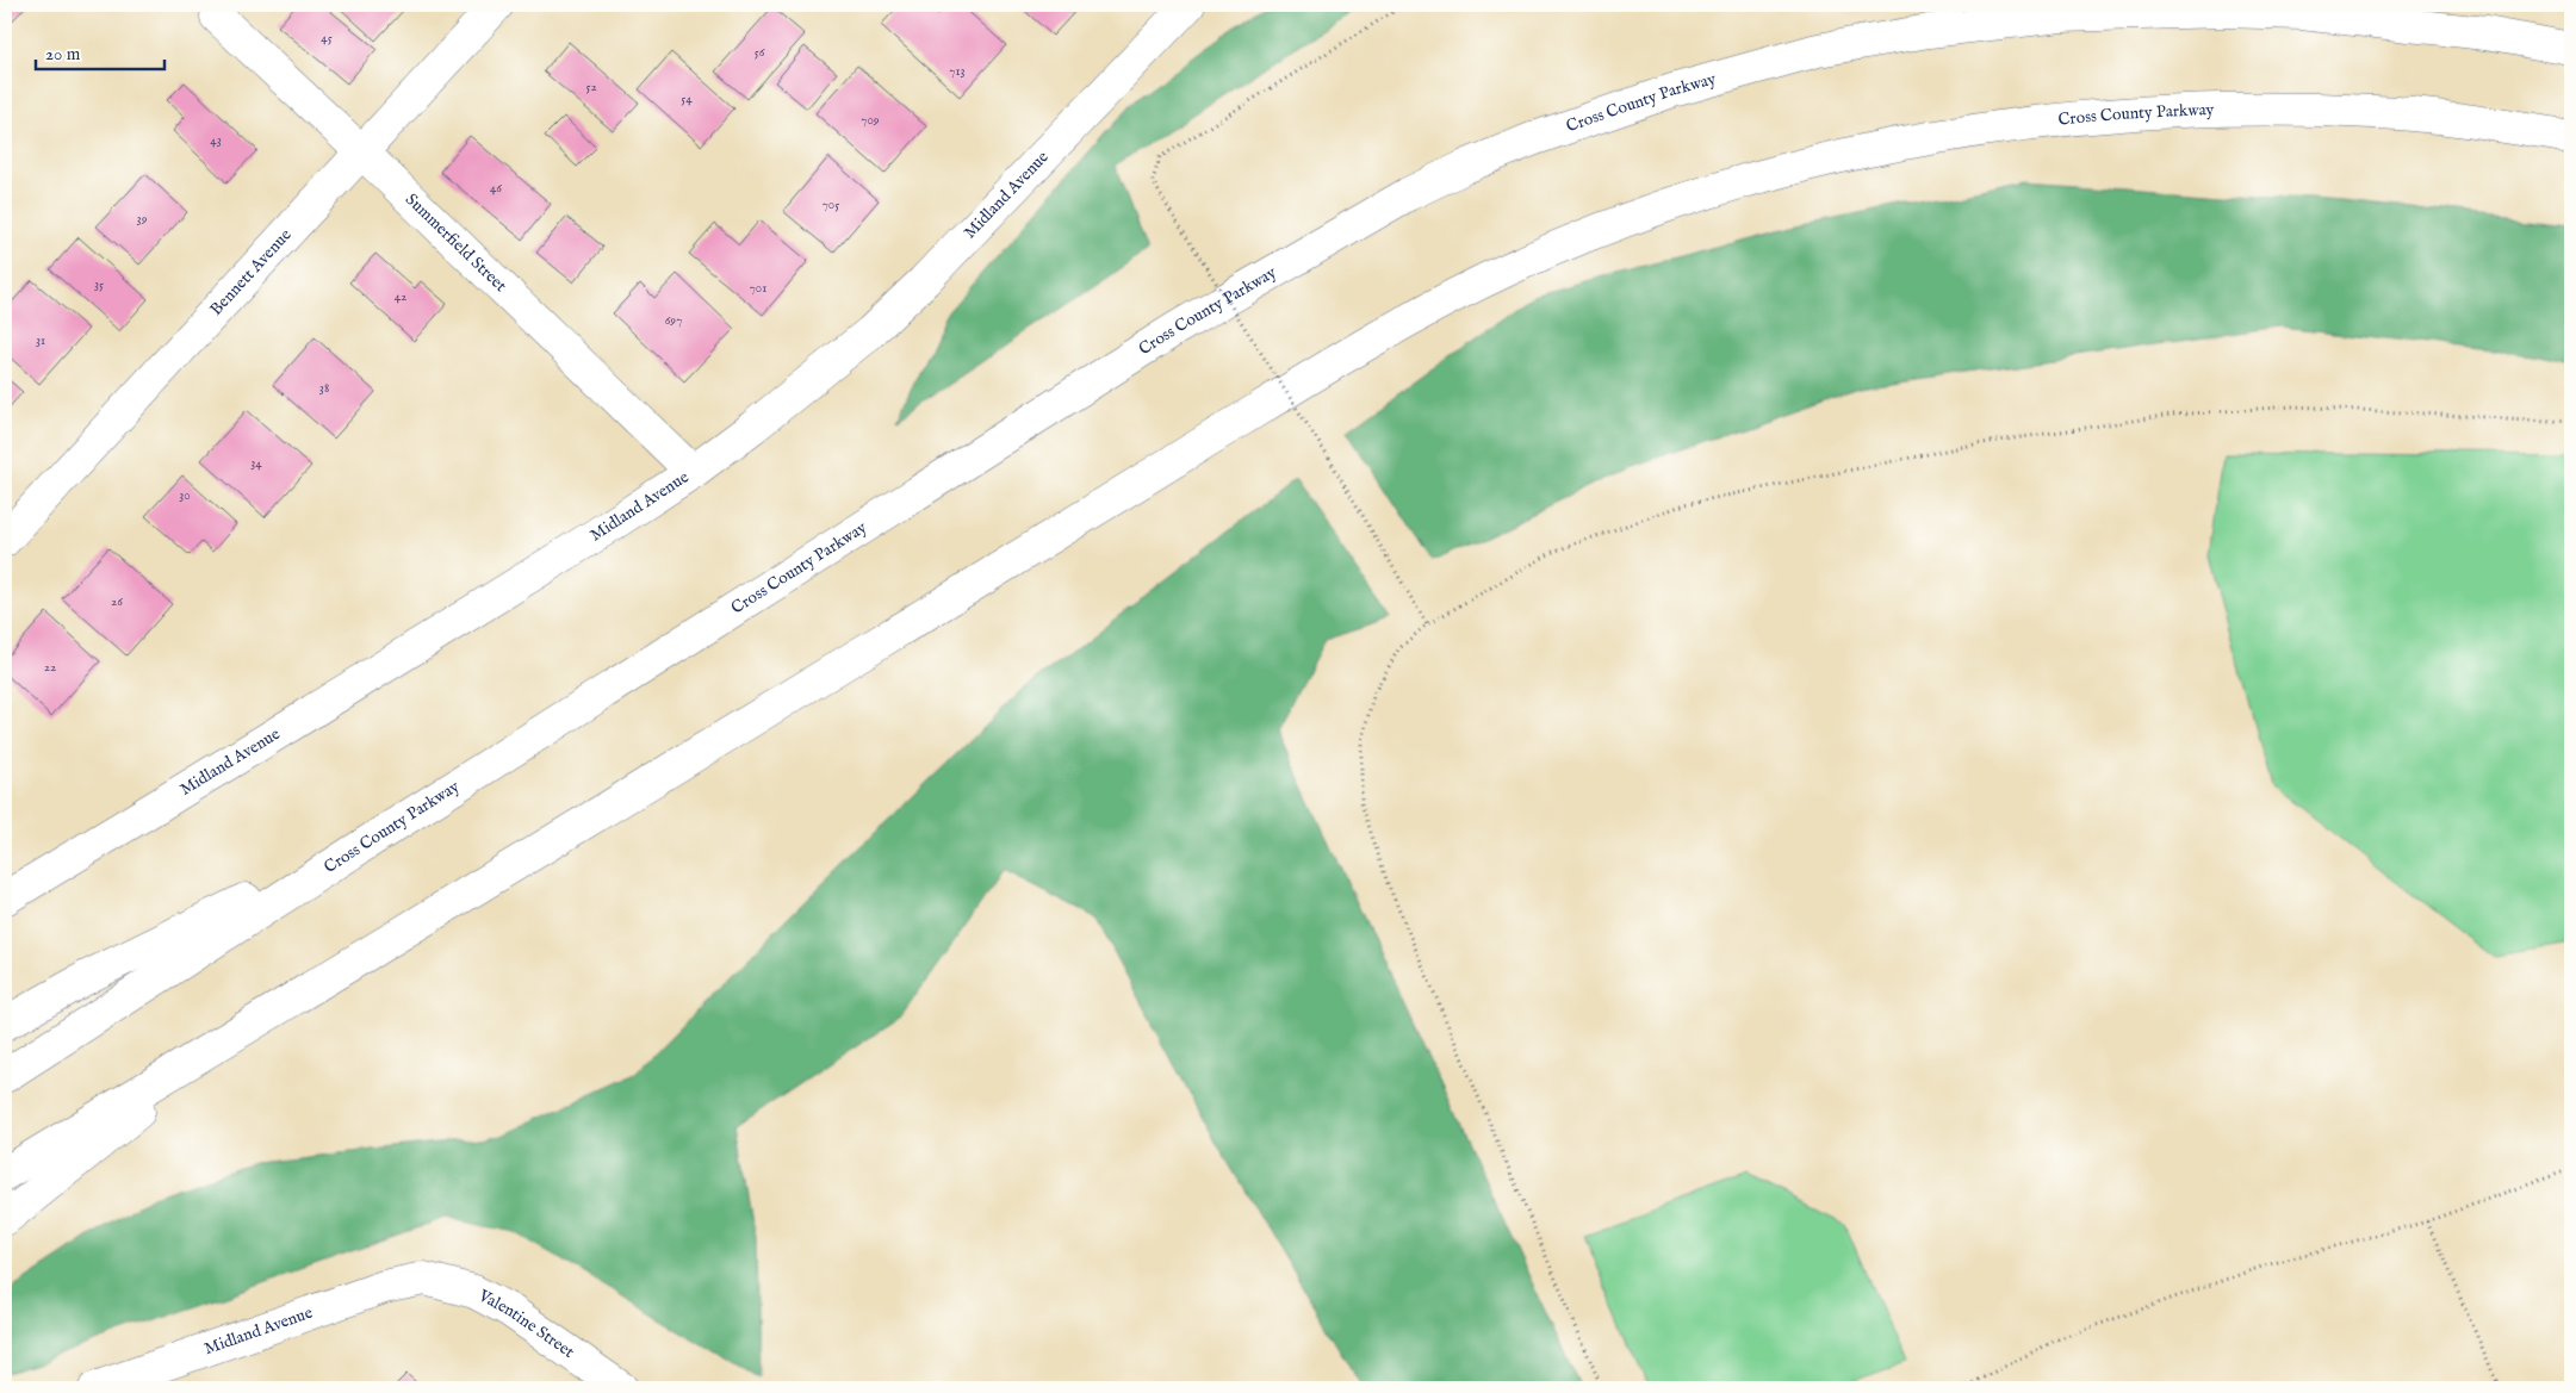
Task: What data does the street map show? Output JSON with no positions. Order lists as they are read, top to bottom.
{
  "streets": {
    "main road": [
      "Cross County Parkway",
      "Midland Avenue",
      "Summerfield Street",
      "Bennett Avenue",
      "Valentine Street"
    ]
  },
  "crossings": [
    ["Midland Avenue", "Summerfield Street"],
    ["Midland Avenue", "Valentine Street"],
    ["Summerfield Street", "Bennett Avenue"]
  ],
  "house_numbers": [
    "45",
    "56",
    "713",
    "52",
    "54",
    "709",
    "43",
    "46",
    "705",
    "39",
    "35",
    "701",
    "42",
    "697",
    "31",
    "38",
    "34",
    "30",
    "26",
    "22"
  ],
  "scale_bar": "20 m"
}
